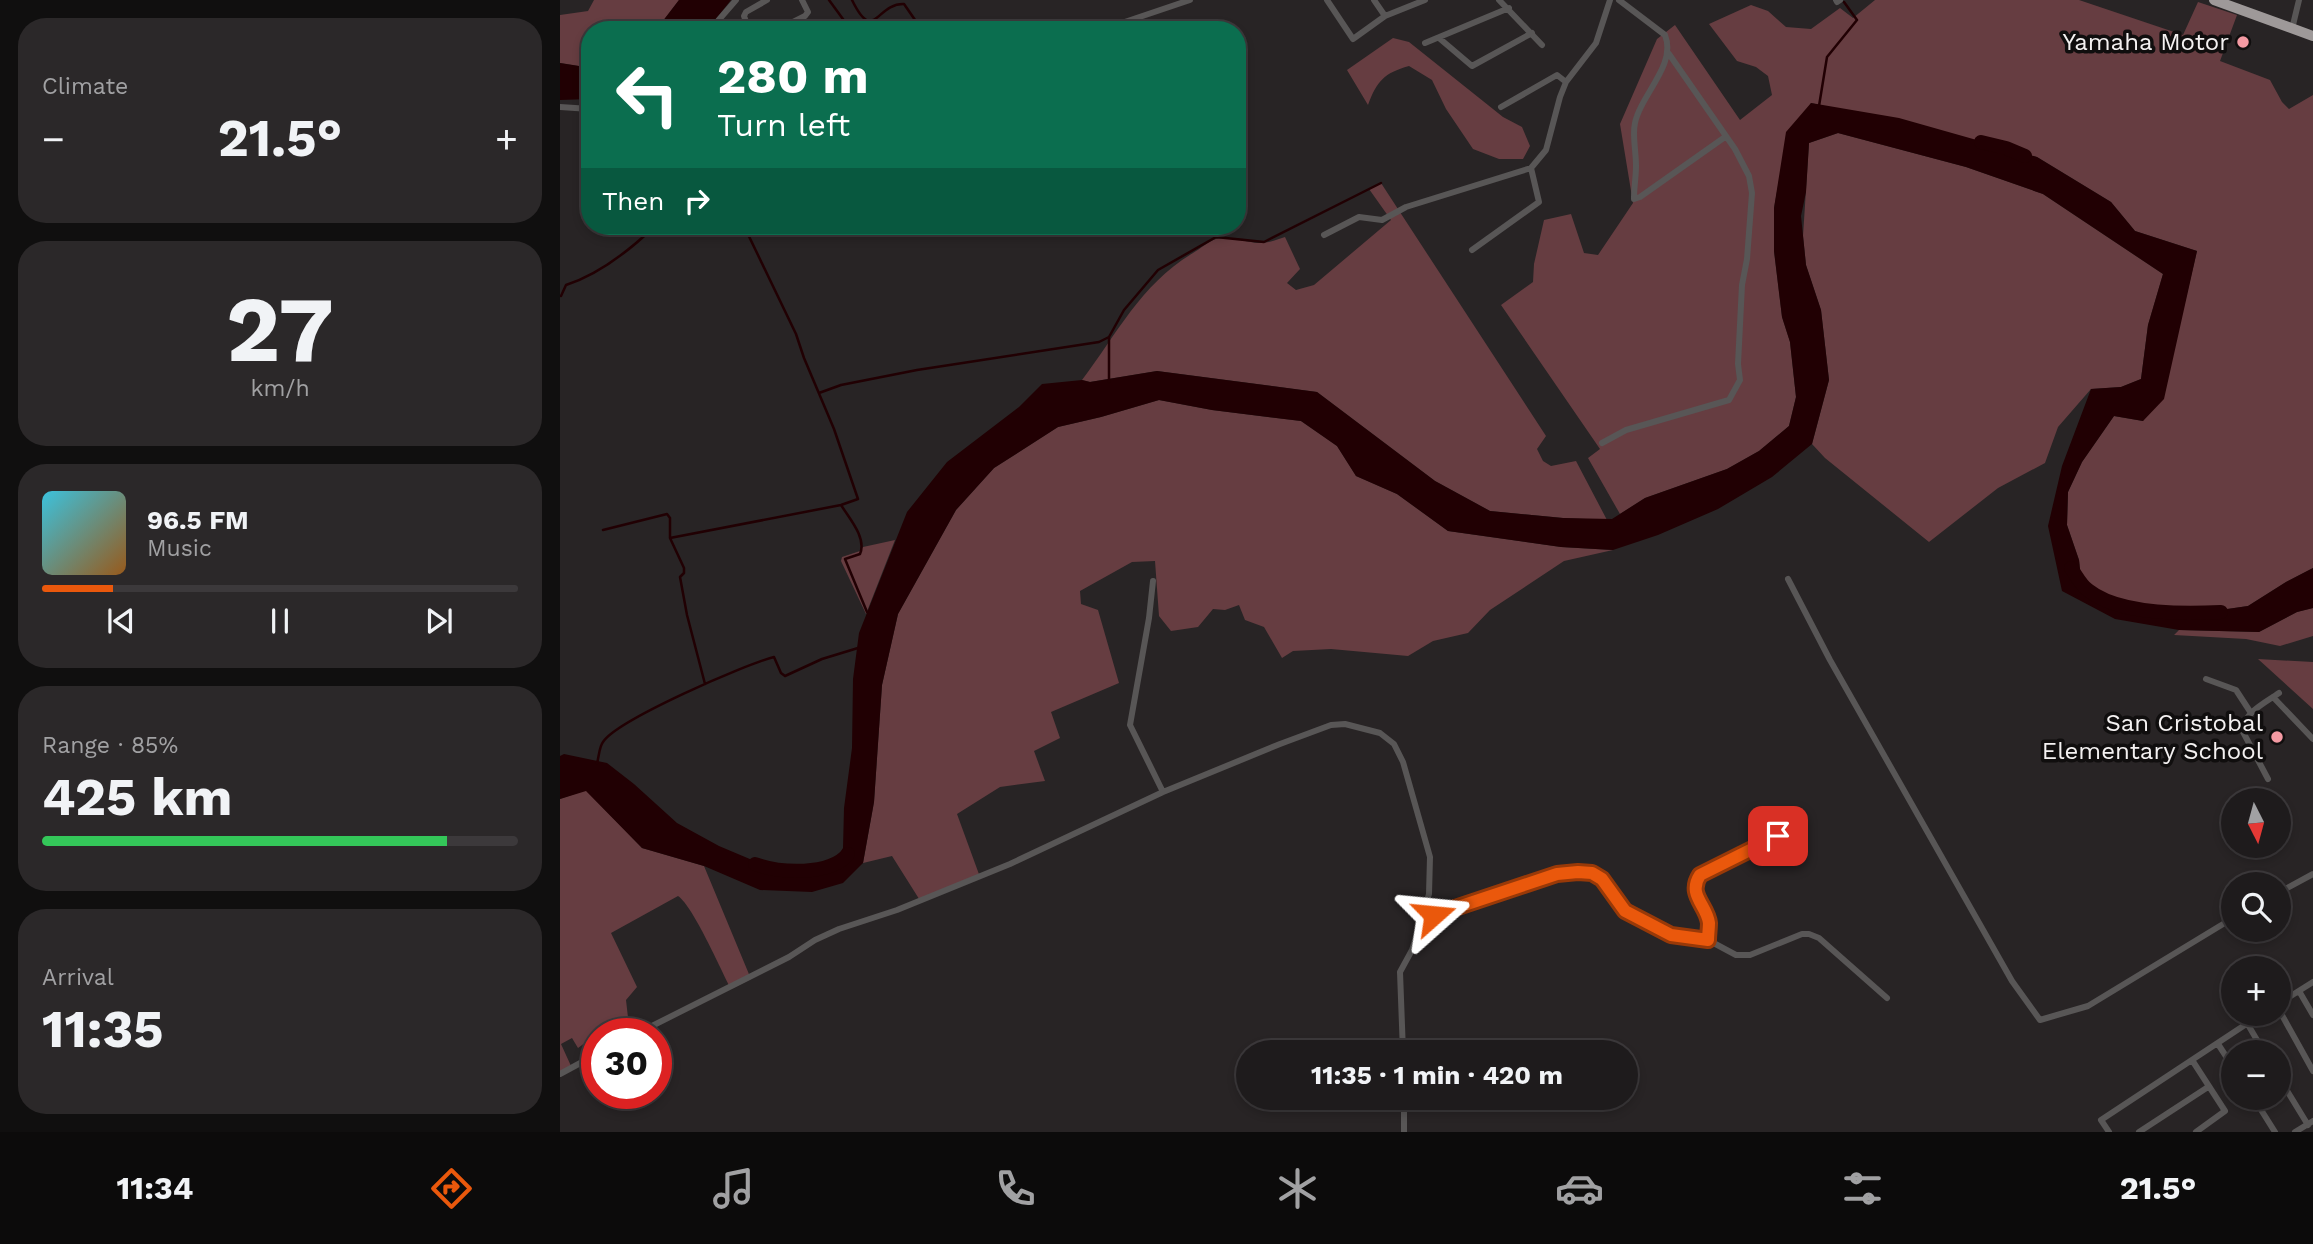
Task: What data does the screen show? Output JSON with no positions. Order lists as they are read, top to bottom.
{
  "places": ["Yamaha Motor", "San Cristobal Elementary School"],
  "north": "bottom",
  "page": {
    "tile": [
      "Climate",
      ["27", "km/h"],
      ["Range · 85%", "425 km"],
      ["Arrival", "11:35"]
    ],
    "turn": ["280 m", "Turn left"],
    "heat": ["−", "21.5°", "+"],
    "then": "Then",
    "song": ["96.5 FM", "Music"],
    "map_buttons": ["+", "−"],
    "limit": "30",
    "trip": "11:35 · 1 min · 420 m",
    "tabs": ["11:34", "21.5°"]
  }
}
